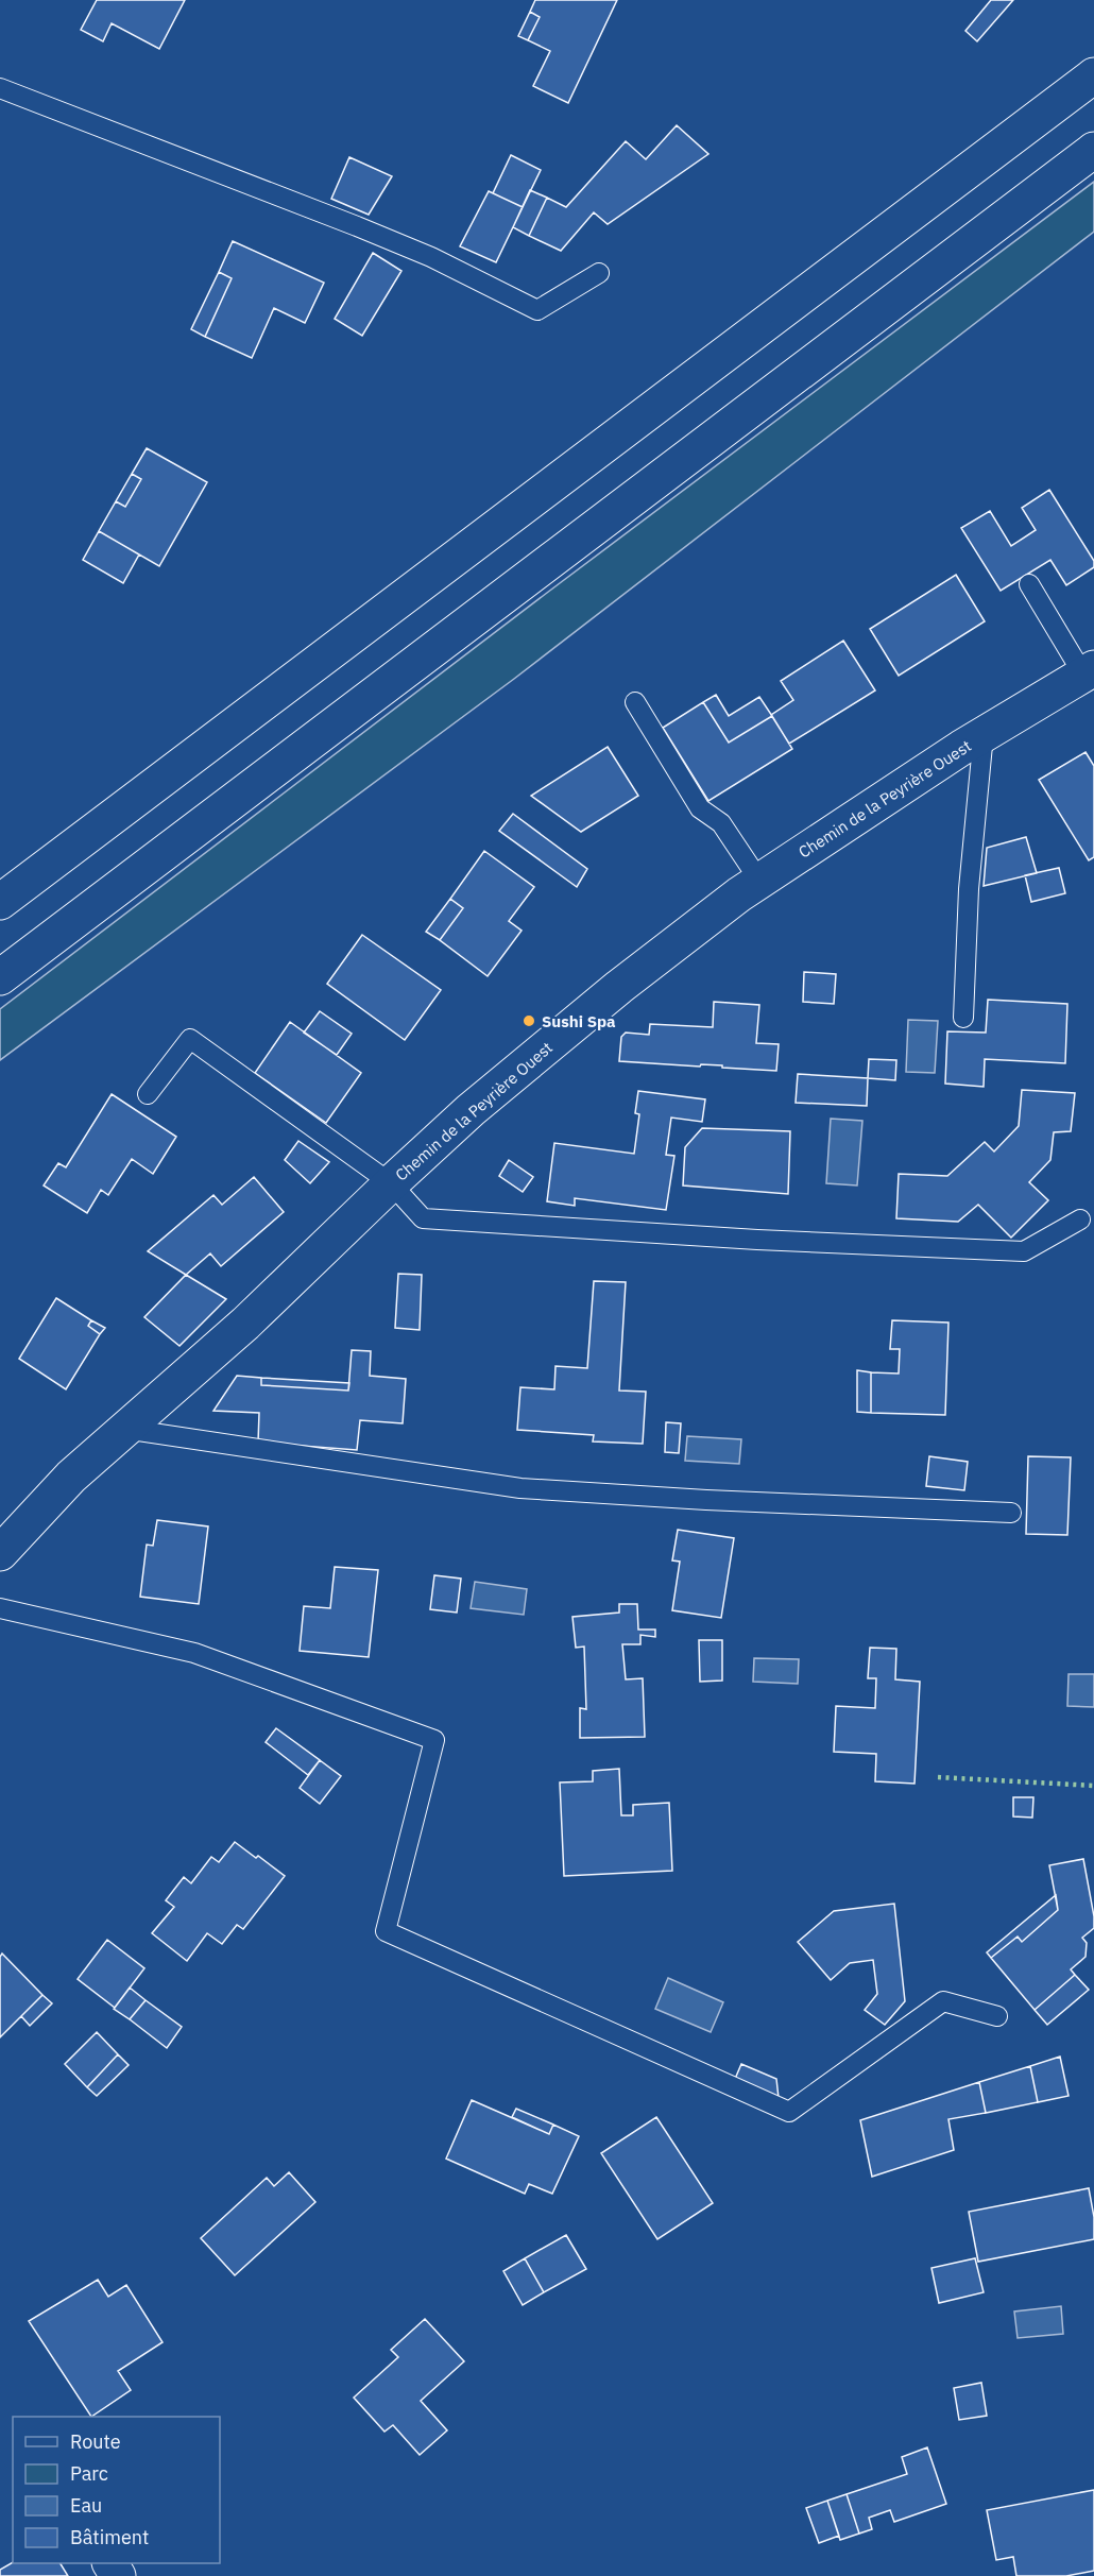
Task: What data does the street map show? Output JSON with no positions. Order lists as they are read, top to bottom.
{
  "streets": {
    "main road": ["Chemin de la Peyrière Ouest"]
  },
  "places": ["Sushi Spa"],
  "legend": [
    "Route",
    "Parc",
    "Eau",
    "Bâtiment"
  ]
}
